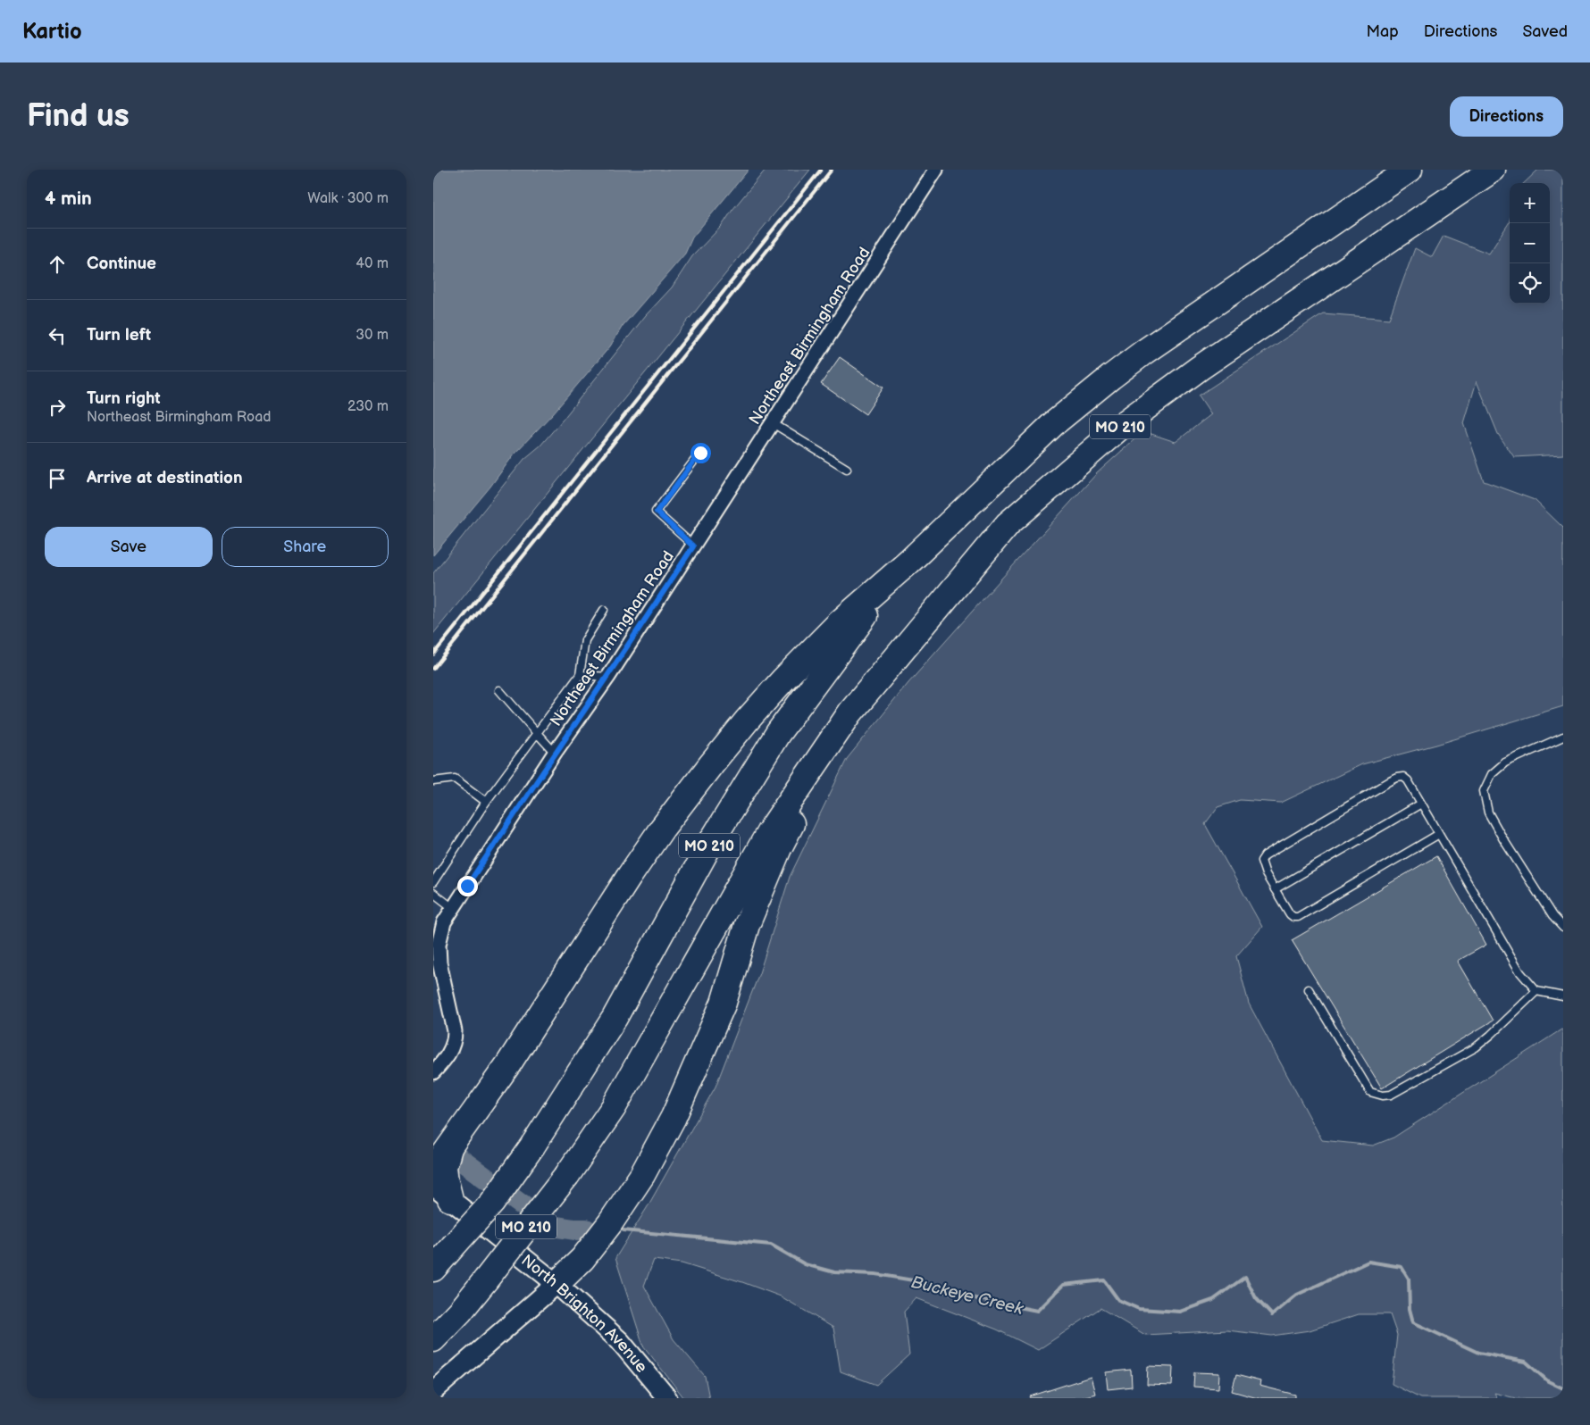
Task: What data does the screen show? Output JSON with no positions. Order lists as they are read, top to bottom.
{
  "streets": {
    "highway": ["MO 210"],
    "main road": ["North Brighton Avenue"],
    "street": ["Northeast Birmingham Road"]
  },
  "water": ["Buckeye Creek"],
  "page": {
    "header": "Kartio",
    "nav": ["Map", "Directions", "Saved"],
    "buttons": [
      "Directions",
      ["Save", "Share"]
    ],
    "title": "Find us",
    "heading": ["4 min", "Walk · 300 m"],
    "map_buttons": ["+", "−"],
    "list": [
      ["Continue", "40 m"],
      ["Turn left", "30 m"],
      ["Turn right", "Northeast Birmingham Road", "230 m"],
      "Arrive at destination"
    ]
  }
}
